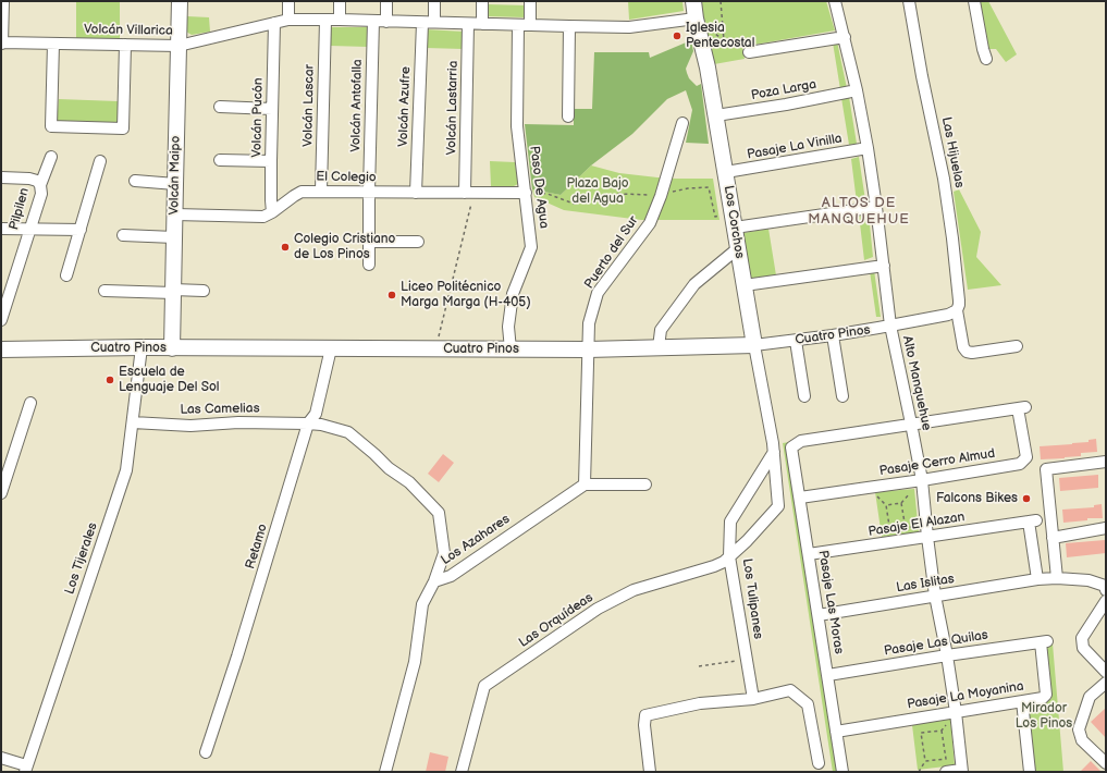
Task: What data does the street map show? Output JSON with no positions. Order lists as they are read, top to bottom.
{
  "streets": {
    "street": [
      "Volcán Villarica",
      "Poza Larga",
      "Volcán Lascar",
      "Volcán Antofalla",
      "Volcán Azufre",
      "Volcán Lastarria",
      "Volcán Pucón",
      "Pasaje La Vinilla",
      "Las Hijuelas",
      "Volcán Maipo",
      "El Colegio",
      "Paso De Agua",
      "Pilpilen",
      "Los Corchos",
      "Puerto del Sur",
      "Cuatro Pinos",
      "Alto Manquehue",
      "Las Camelias",
      "Pasaje Cerro Almud",
      "Pasaje El Alazan",
      "Los Azahares",
      "Retamo",
      "Los Tijerales",
      "Las Islitas",
      "Los Tulipanes",
      "Pasaje Las Moras",
      "Las Orquídeas",
      "Pasaje Las Quilas",
      "Pasaje La Moyanina"
    ]
  },
  "crossings": [
    ["Volcán Villarica", "Volcán Lascar"],
    ["Volcán Villarica", "Volcán Antofalla"],
    ["Volcán Villarica", "Volcán Azufre"],
    ["Volcán Villarica", "Volcán Lastarria"],
    ["Volcán Villarica", "Volcán Pucón"],
    ["Volcán Villarica", "Volcán Maipo"],
    ["Volcán Villarica", "Paso De Agua"],
    ["Volcán Villarica", "Los Corchos"],
    ["Poza Larga", "Los Corchos"],
    ["Poza Larga", "Alto Manquehue"],
    ["Volcán Lascar", "El Colegio"],
    ["Volcán Antofalla", "El Colegio"],
    ["Volcán Azufre", "El Colegio"],
    ["Volcán Lastarria", "El Colegio"],
    ["Volcán Pucón", "El Colegio"],
    ["Pasaje La Vinilla", "Los Corchos"],
    ["Pasaje La Vinilla", "Alto Manquehue"],
    ["Las Hijuelas", "Cuatro Pinos"],
    ["Volcán Maipo", "El Colegio"],
    ["Volcán Maipo", "Cuatro Pinos"],
    ["El Colegio", "Paso De Agua"],
    ["Paso De Agua", "Cuatro Pinos"],
    ["Los Corchos", "Cuatro Pinos"],
    ["Los Corchos", "Los Tulipanes"],
    ["Puerto del Sur", "Cuatro Pinos"],
    ["Cuatro Pinos", "Alto Manquehue"],
    ["Cuatro Pinos", "Retamo"],
    ["Cuatro Pinos", "Los Tijerales"],
    ["Alto Manquehue", "Pasaje Cerro Almud"],
    ["Alto Manquehue", "Pasaje El Alazan"],
    ["Alto Manquehue", "Las Islitas"],
    ["Alto Manquehue", "Pasaje Las Moras"],
    ["Alto Manquehue", "Pasaje Las Quilas"],
    ["Alto Manquehue", "Pasaje La Moyanina"],
    ["Las Camelias", "Los Azahares"],
    ["Las Camelias", "Retamo"],
    ["Las Camelias", "Los Tijerales"],
    ["Pasaje Cerro Almud", "Pasaje Las Moras"],
    ["Pasaje El Alazan", "Las Islitas"],
    ["Pasaje El Alazan", "Pasaje Las Moras"],
    ["Las Islitas", "Pasaje Las Moras"],
    ["Los Tulipanes", "Las Orquídeas"],
    ["Pasaje Las Moras", "Pasaje Las Quilas"],
    ["Pasaje Las Moras", "Pasaje La Moyanina"],
    ["Pasaje Las Quilas", "Pasaje La Moyanina"]
  ],
  "districts": ["ALTOS DE MANQUEHUE"],
  "parks": ["Plaza Bajo del Agua", "Mirador Los Pinos"],
  "places": [
    "Iglesia Pentecostal",
    "Colegio Cristiano de Los Pinos",
    "Liceo Politécnico Marga Marga (H-405)",
    "Escuela de Lenguaje Del Sol",
    "Falcons Bikes"
  ]
}
